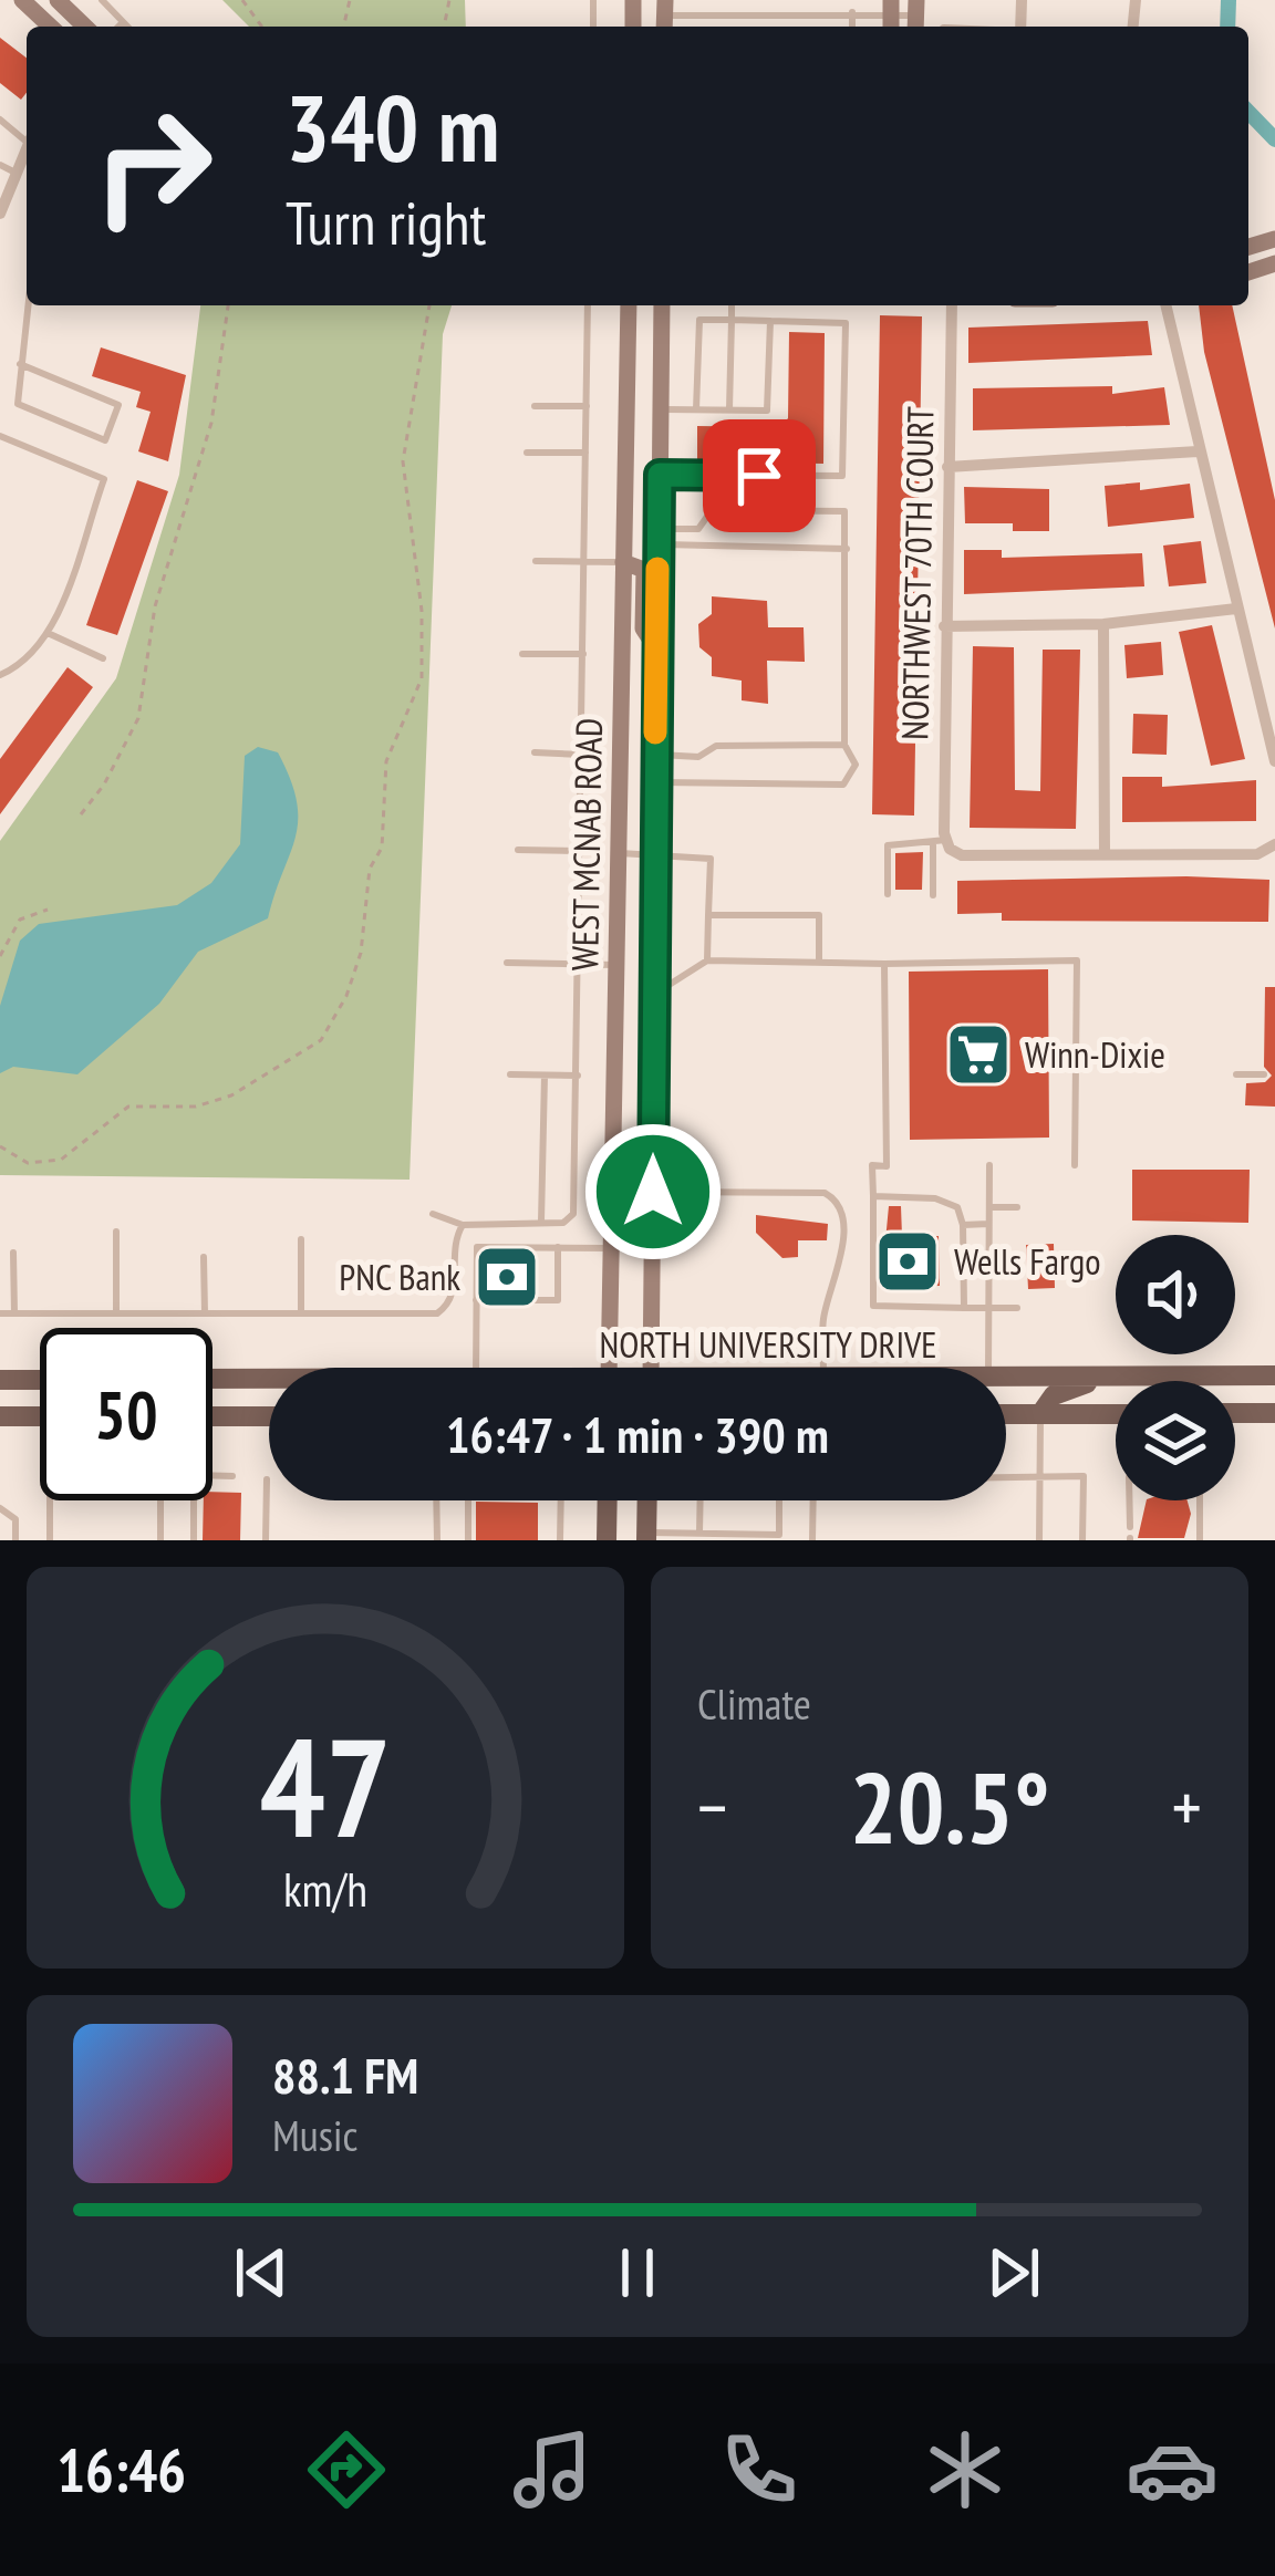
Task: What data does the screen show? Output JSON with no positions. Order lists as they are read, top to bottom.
{
  "streets": {
    "main road": ["WEST MCNAB ROAD", "NORTH UNIVERSITY DRIVE"],
    "street": ["NORTHWEST 70TH COURT"]
  },
  "places": {
    "supermarket": ["Winn-Dixie"],
    "bank": ["Wells Fargo", "PNC Bank"]
  },
  "page": {
    "turn": ["340 m", "Turn right"],
    "limit": "50",
    "trip": "16:47 · 1 min · 390 m",
    "tile": "Climate",
    "heat": ["−", "20.5°", "+"],
    "song": ["88.1 FM", "Music"],
    "tabs": "16:46",
    "gauge": ["47", "km/h"]
  }
}
